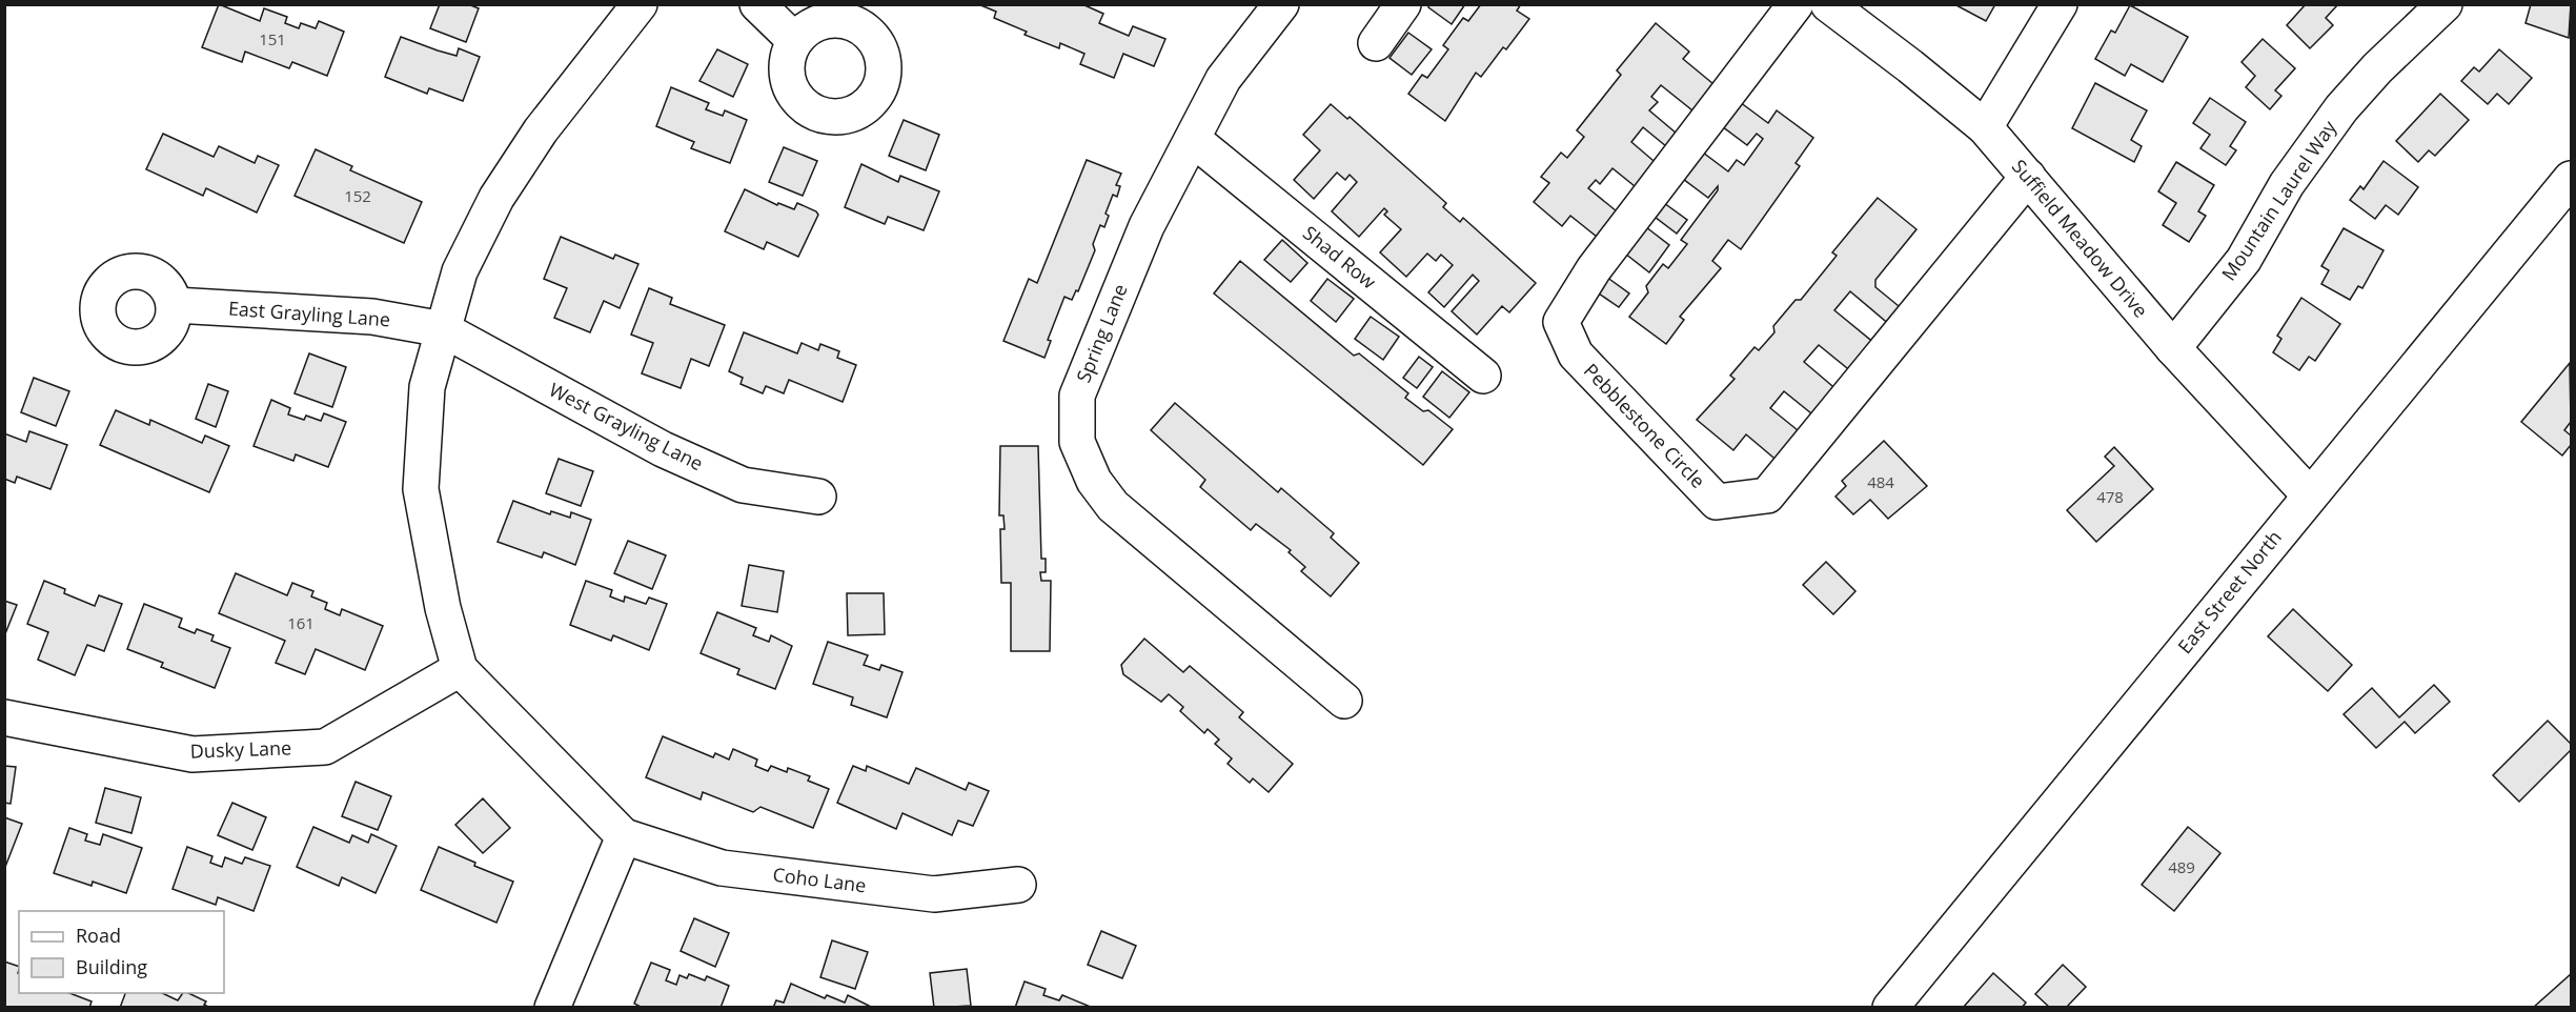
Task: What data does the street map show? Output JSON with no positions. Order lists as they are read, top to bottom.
{
  "streets": {
    "street": [
      "Mountain Laurel Way",
      "Suffield Meadow Drive",
      "Shad Row",
      "East Grayling Lane",
      "Spring Lane",
      "Pebblestone Circle",
      "West Grayling Lane",
      "East Street North",
      "Dusky Lane",
      "Coho Lane"
    ]
  },
  "crossings": [
    ["Mountain Laurel Way", "Suffield Meadow Drive"],
    ["Suffield Meadow Drive", "Pebblestone Circle"],
    ["Suffield Meadow Drive", "East Street North"],
    ["Shad Row", "Spring Lane"],
    ["East Grayling Lane", "West Grayling Lane"]
  ],
  "house_numbers": [
    "151",
    "152",
    "484",
    "478",
    "161",
    "489"
  ],
  "legend": ["Road", "Building"]
}
